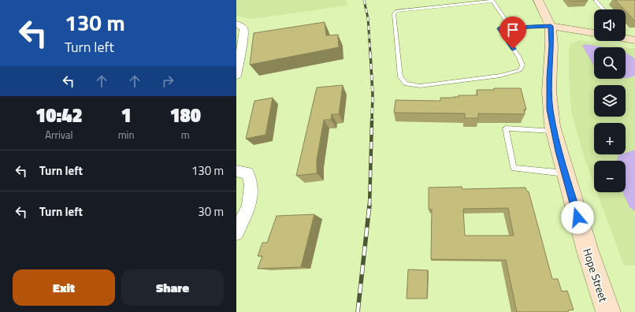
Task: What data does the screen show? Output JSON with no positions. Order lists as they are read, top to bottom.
{
  "streets": {
    "main road": ["Hope Street"]
  },
  "page": {
    "turn": ["130 m", "Turn left"],
    "map_buttons": ["+", "−"],
    "eta": [
      "10:42",
      "Arrival",
      "1",
      "min",
      "180",
      "m"
    ],
    "list": [
      {
        "name": "Turn left",
        "value": "130 m"
      },
      {
        "name": "Turn left",
        "value": "30 m"
      }
    ],
    "buttons": ["Exit", "Share"]
  }
}
